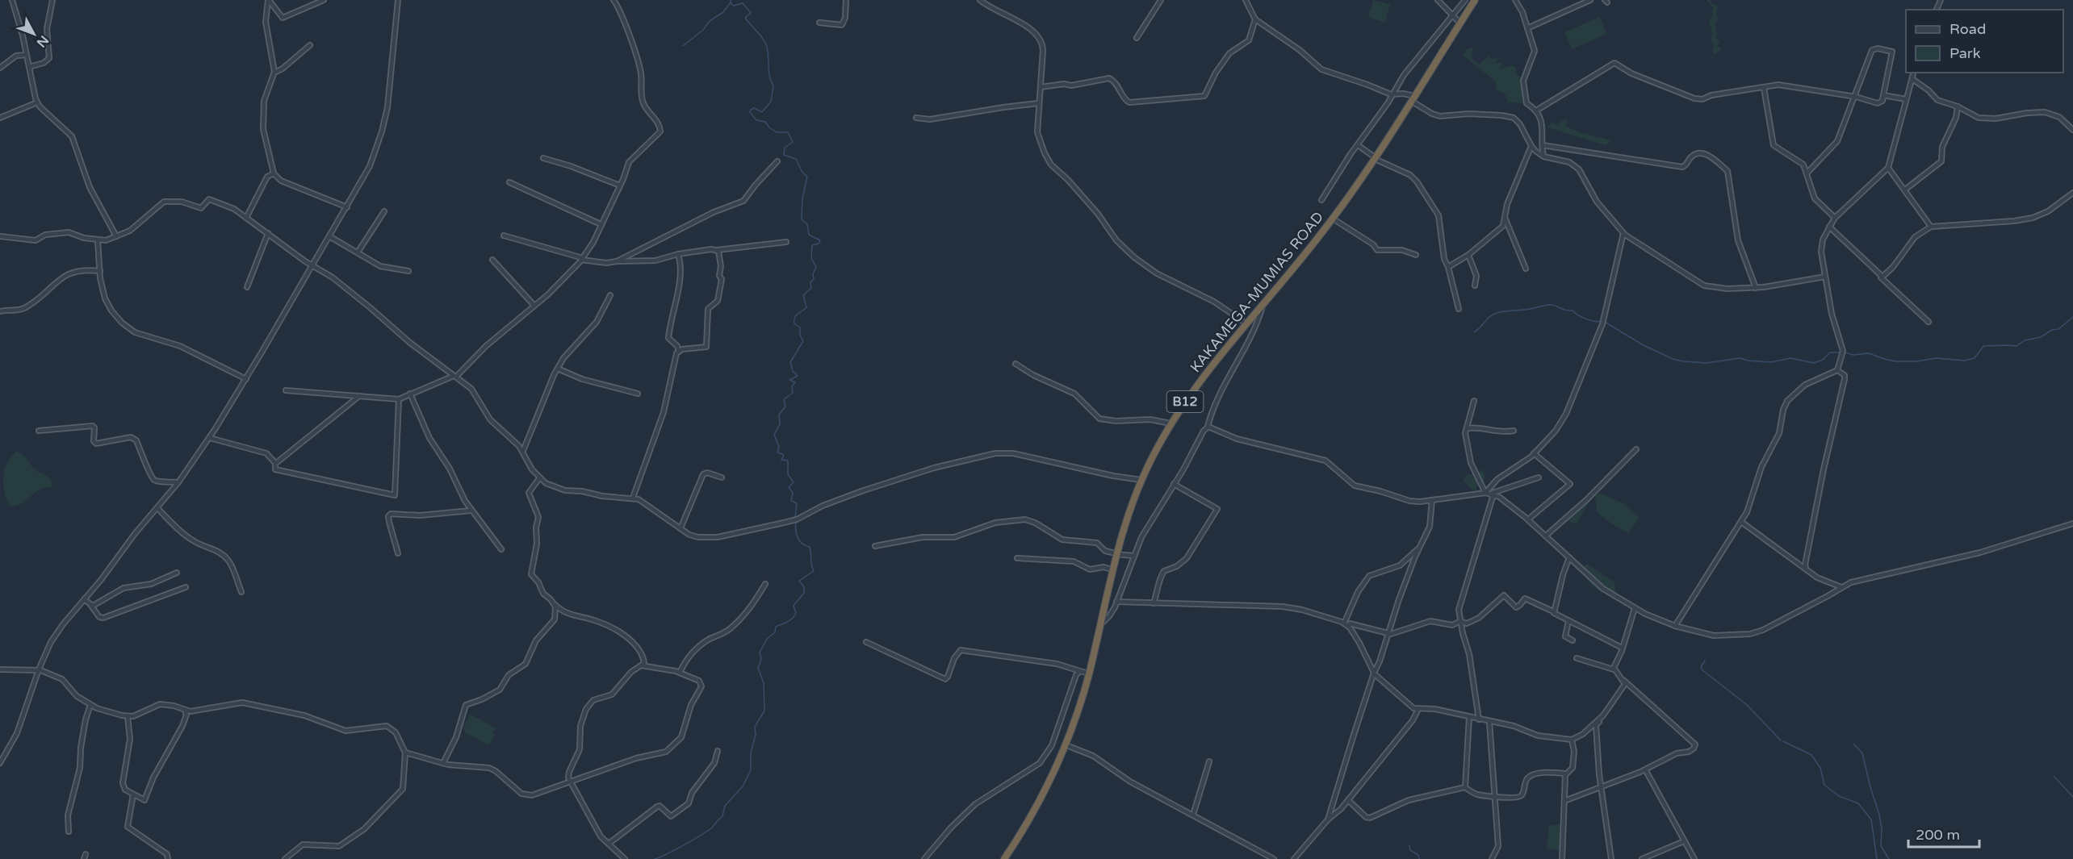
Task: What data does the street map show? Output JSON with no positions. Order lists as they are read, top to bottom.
{
  "streets": {
    "highway": ["KAKAMEGA-MUMIAS ROAD", "B12"]
  },
  "legend": ["Road", "Park"],
  "scale_bar": "200 m",
  "north": "bottom right"
}
